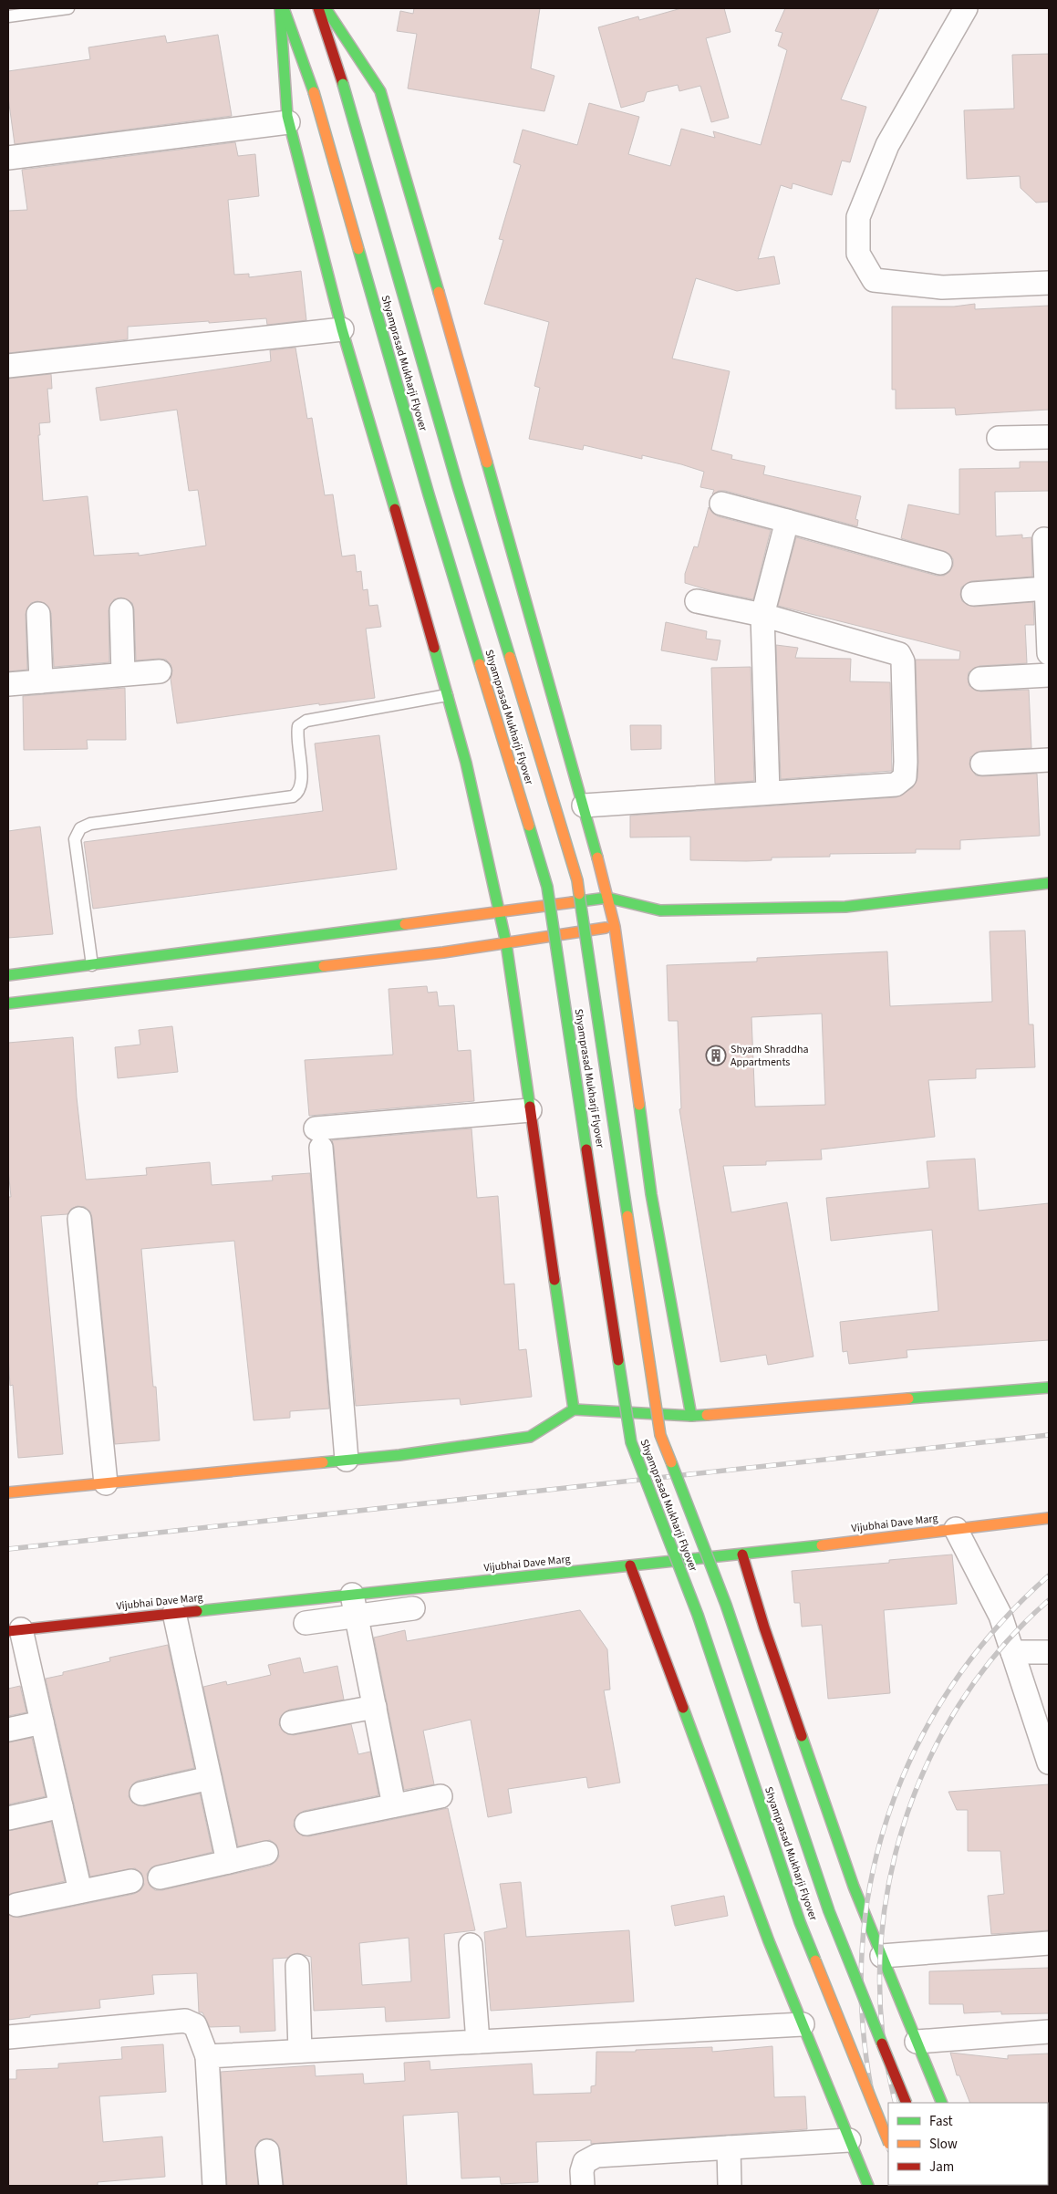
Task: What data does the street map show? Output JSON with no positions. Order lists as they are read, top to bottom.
{
  "streets": {
    "street": ["Shyamprasad Mukharji Flyover", "Vijubhai Dave Marg"]
  },
  "places": {
    "building": ["Shyam Shraddha Appartments"]
  },
  "legend": ["Fast", "Slow", "Jam"]
}
